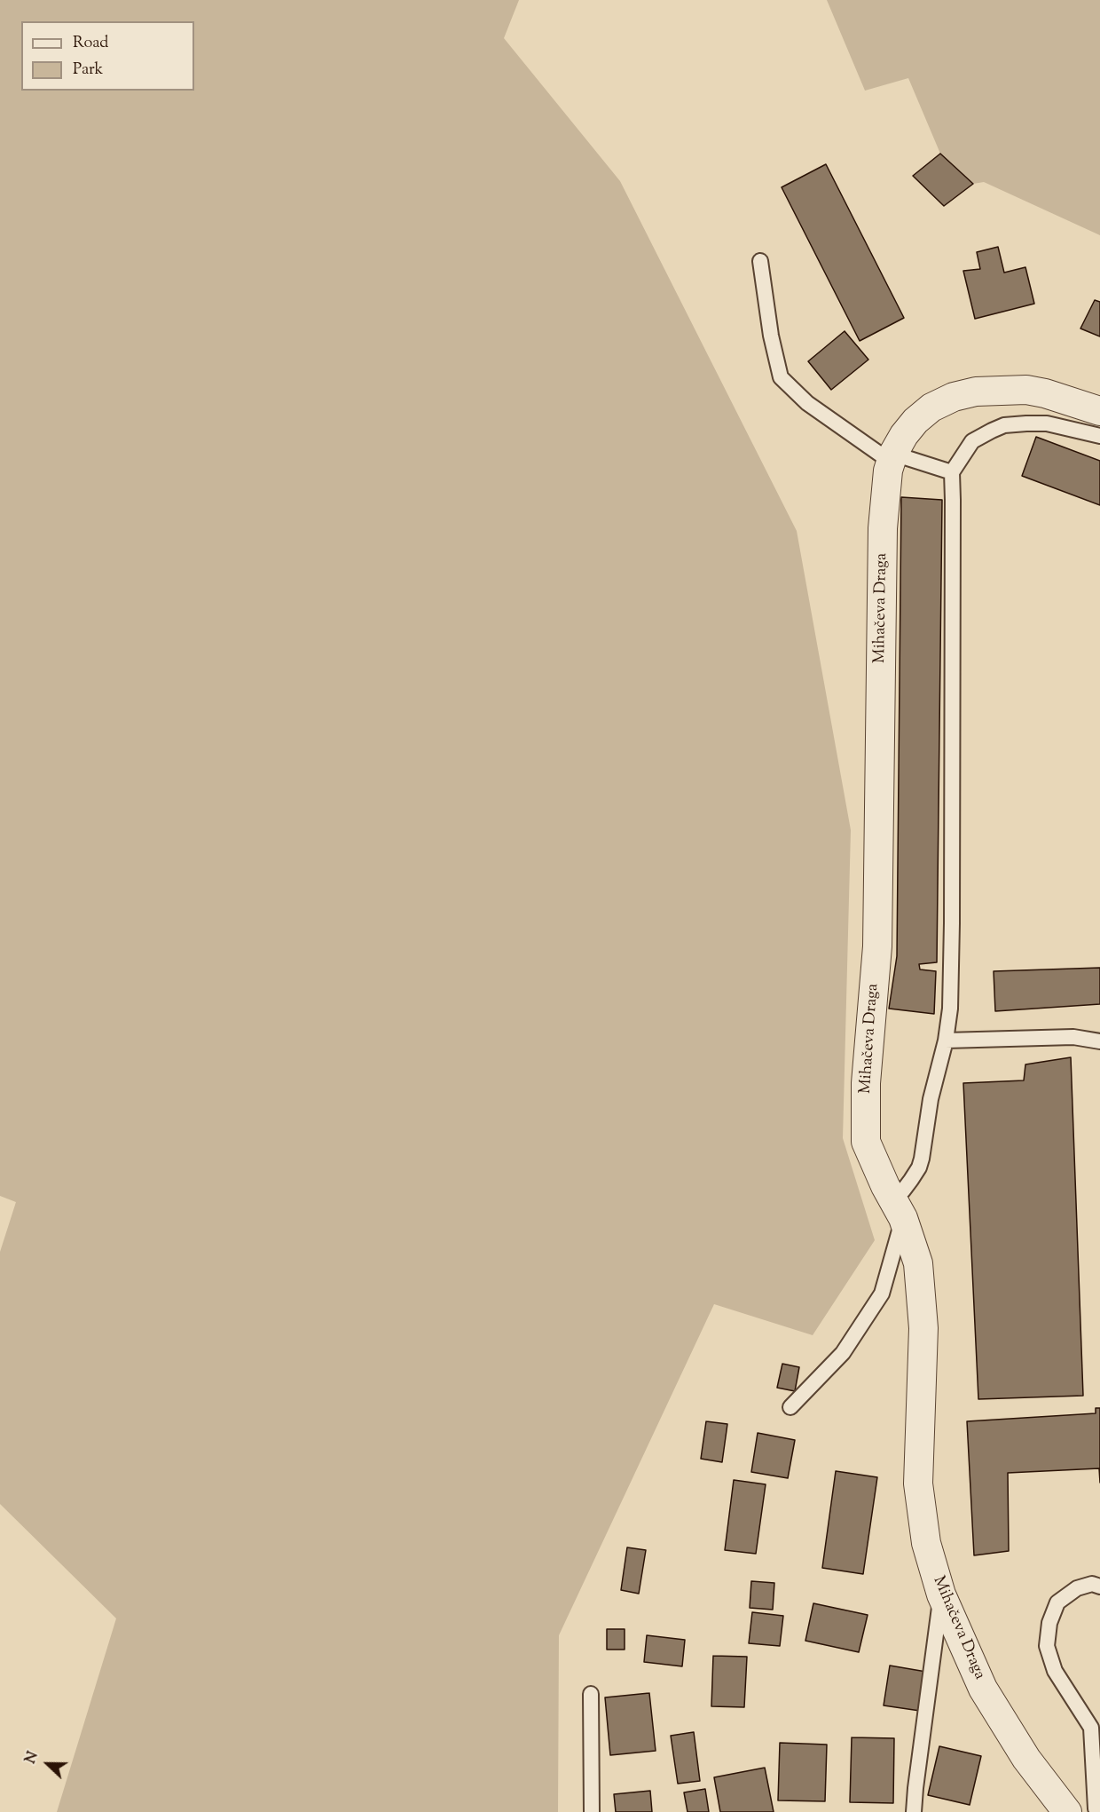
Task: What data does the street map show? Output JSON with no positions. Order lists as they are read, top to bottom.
{
  "streets": {
    "street": ["Mihačeva Draga"]
  },
  "legend": ["Road", "Park"],
  "north": "left"
}
